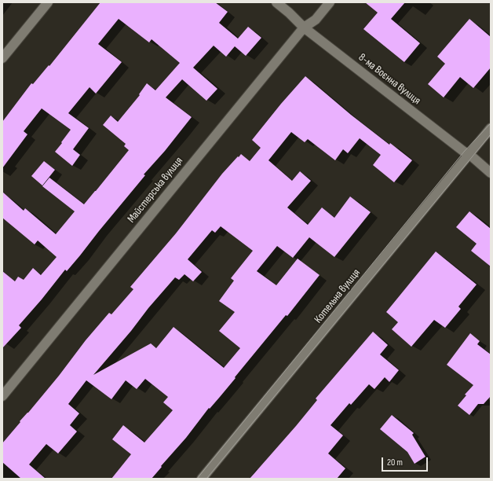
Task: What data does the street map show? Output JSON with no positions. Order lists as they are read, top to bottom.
{
  "streets": {
    "street": ["8-ма Воєнна вулиця", "Майстерська вулиця", "Котельна вулиця"]
  },
  "crossings": [
    ["8-ма Воєнна вулиця", "Майстерська вулиця"],
    ["8-ма Воєнна вулиця", "Котельна вулиця"]
  ],
  "scale_bar": "20 m"
}
